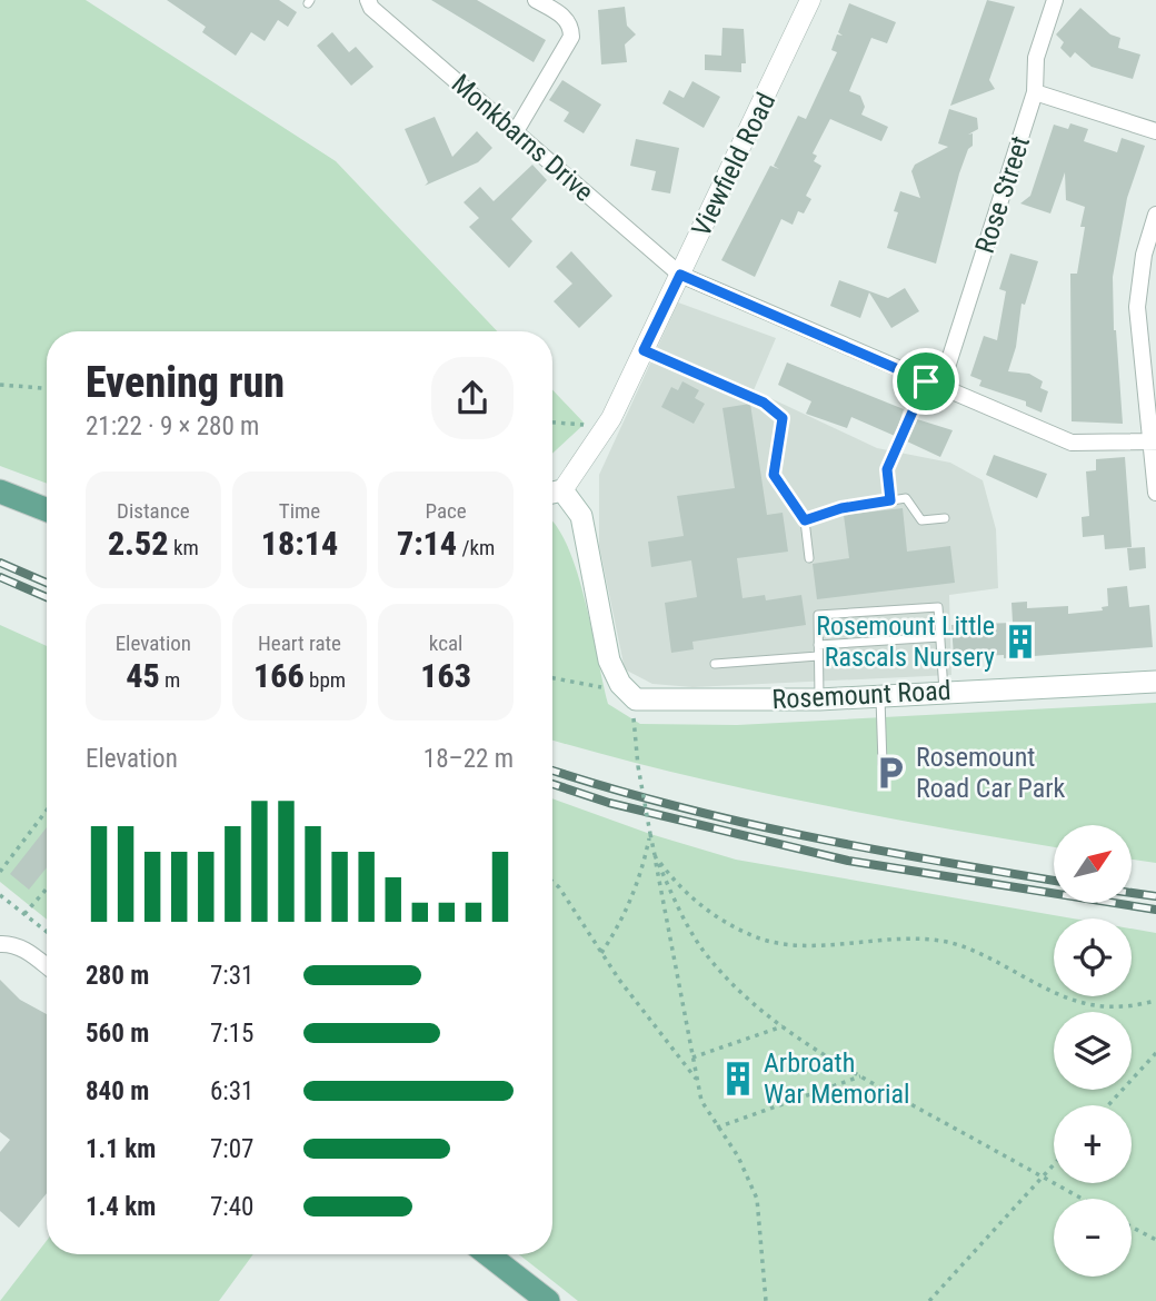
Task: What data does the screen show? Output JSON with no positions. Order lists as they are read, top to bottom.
{
  "streets": {
    "main road": ["Rosemount Road"],
    "street": ["Monkbarns Drive", "Viewfield Road", "Rose Street"]
  },
  "crossings": [
    ["Monkbarns Drive", "Viewfield Road"],
    ["Monkbarns Drive", "Rose Street"]
  ],
  "places": {
    "building": ["Rosemount Little Rascals Nursery", "Arbroath War Memorial"],
    "parking": ["Rosemount Road Car Park"]
  },
  "north": "top right",
  "page": {
    "heading": ["Evening run", "21:22 · 9 × 280 m"],
    "stats": [
      ["Distance", "2.52 km"],
      ["Time", "18:14"],
      ["Pace", "7:14 /km"],
      ["Elevation", "45 m"],
      ["Heart rate", "166 bpm"],
      ["kcal", "163"]
    ],
    "chart": ["Elevation", "18–22 m"],
    "map_buttons": ["+", "−"],
    "list": [
      {
        "name": "280 m",
        "note": "7:31"
      },
      {
        "name": "560 m",
        "note": "7:15"
      },
      {
        "name": "840 m",
        "note": "6:31"
      },
      {
        "name": "1.1 km",
        "note": "7:07"
      },
      {
        "name": "1.4 km",
        "note": "7:40"
      }
    ]
  }
}
